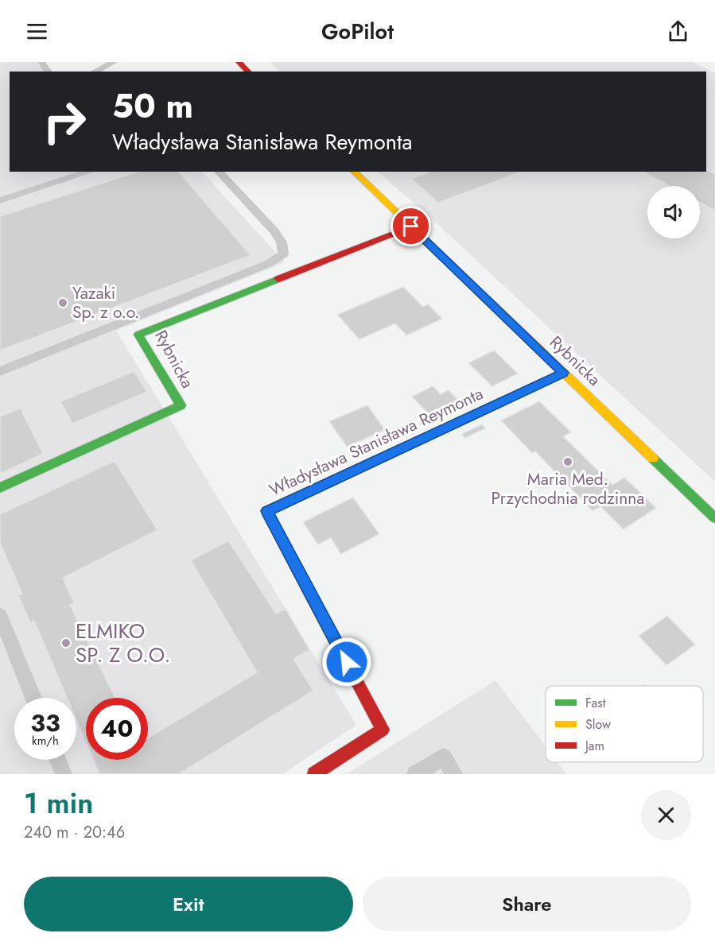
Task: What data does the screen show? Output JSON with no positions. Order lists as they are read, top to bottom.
{
  "streets": {
    "street": ["Rybnicka", "Władysława Stanisława Reymonta"]
  },
  "crossings": [
    ["Rybnicka", "Władysława Stanisława Reymonta"]
  ],
  "places": ["Yazaki Sp. z o.o.", "Maria Med. Przychodnia rodzinna", "ELMIKO SP. Z O.O."],
  "legend": ["Fast", "Slow", "Jam"],
  "page": {
    "header": "GoPilot",
    "turn": ["50 m", "Władysława Stanisława Reymonta"],
    "speed": "33 km/h",
    "limit": "40",
    "heading": ["1 min", "240 m · 20:46"],
    "buttons": ["Exit", "Share"]
  }
}
